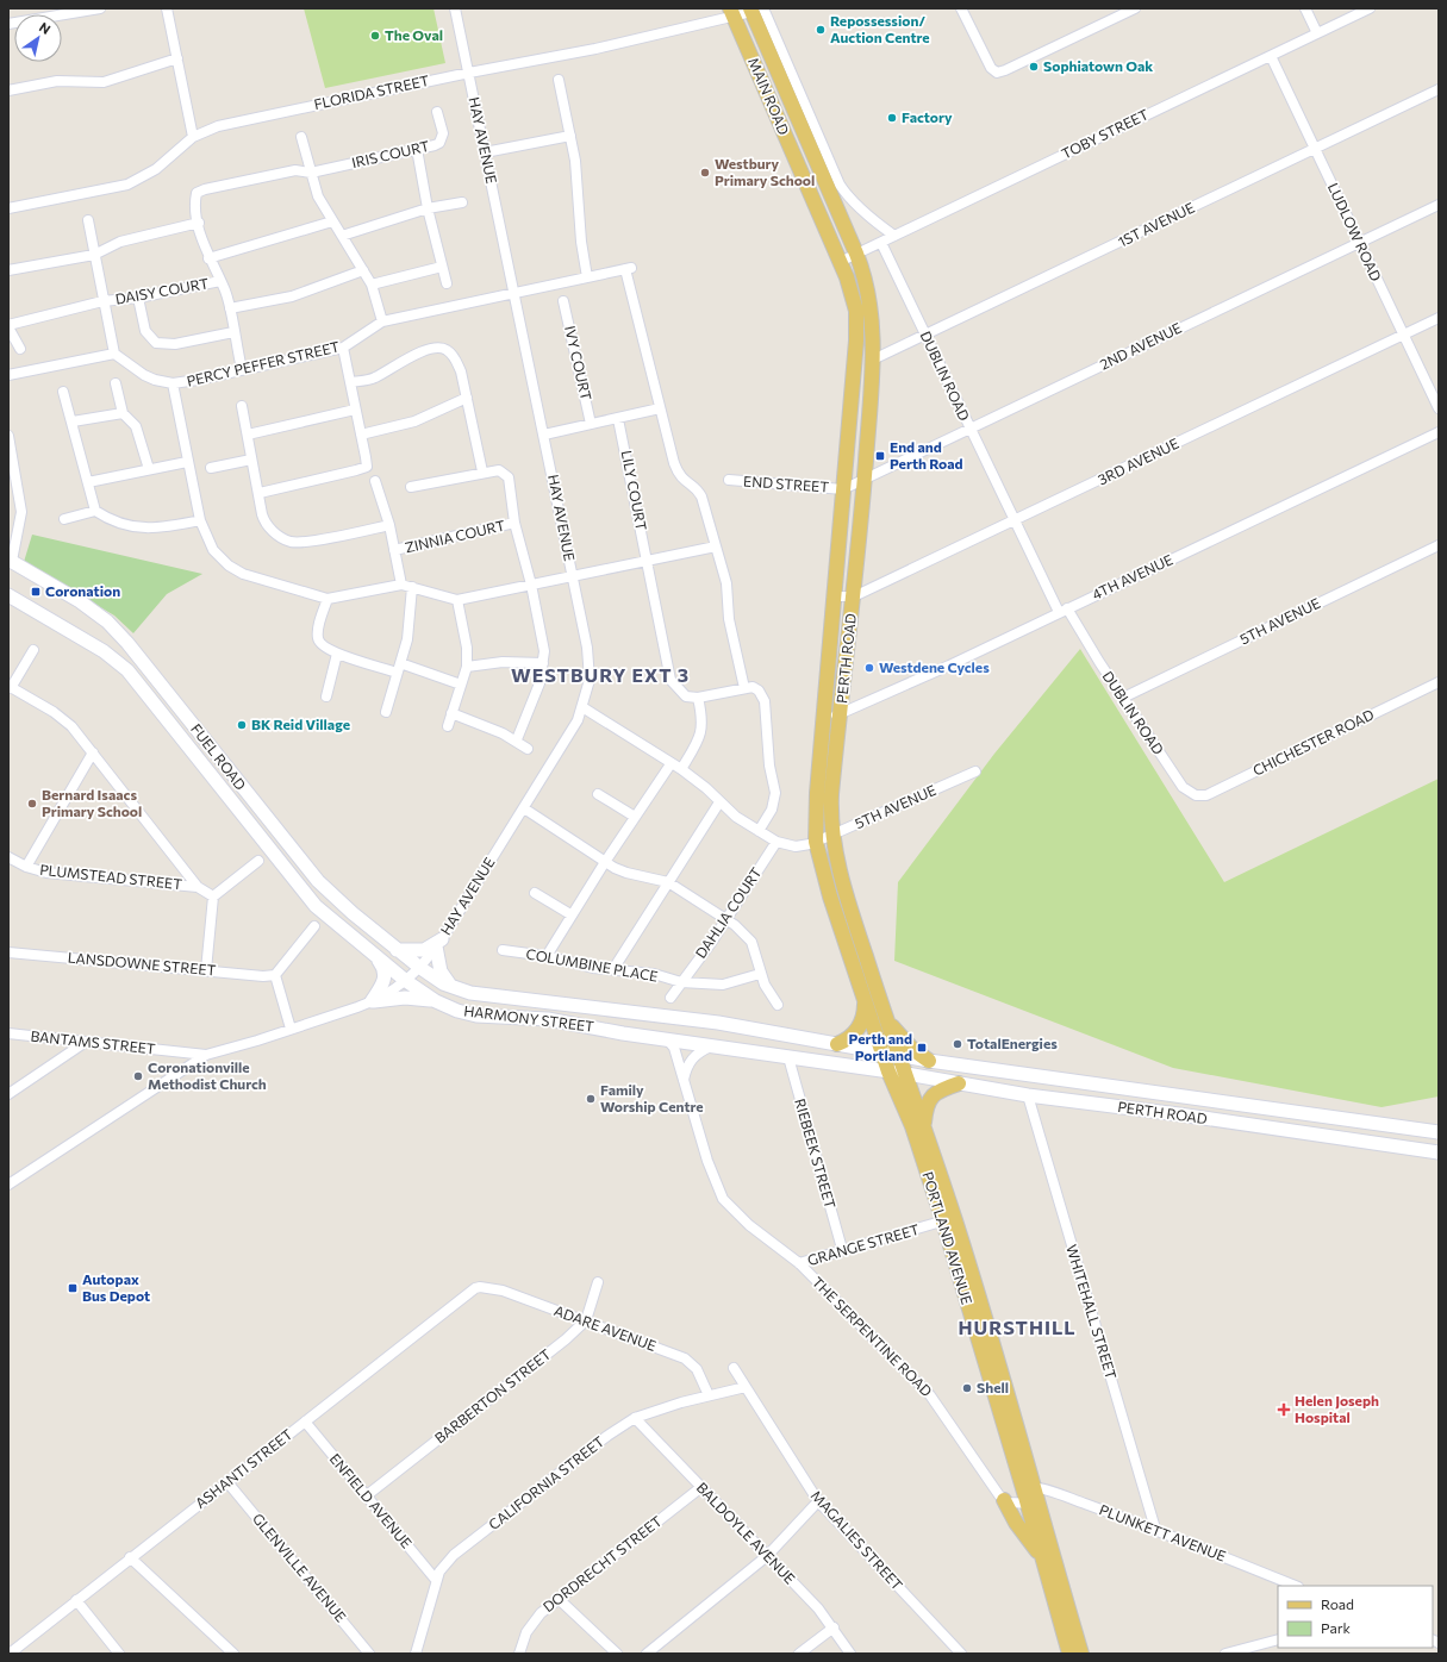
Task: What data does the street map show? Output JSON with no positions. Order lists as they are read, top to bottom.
{
  "streets": {
    "main road": [
      "MAIN ROAD",
      "PERTH ROAD",
      "FUEL ROAD",
      "HARMONY STREET",
      "PORTLAND AVENUE"
    ],
    "street": [
      "FLORIDA STREET",
      "TOBY STREET",
      "HAY AVENUE",
      "IRIS COURT",
      "1ST AVENUE",
      "LUDLOW ROAD",
      "DAISY COURT",
      "2ND AVENUE",
      "IVY COURT",
      "PERCY PEFFER STREET",
      "DUBLIN ROAD",
      "3RD AVENUE",
      "END STREET",
      "LILY COURT",
      "ZINNIA COURT",
      "4TH AVENUE",
      "5TH AVENUE",
      "CHICHESTER ROAD",
      "PLUMSTEAD STREET",
      "DAHLIA COURT",
      "LANSDOWNE STREET",
      "COLUMBINE PLACE",
      "BANTAMS STREET",
      "RIEBEEK STREET",
      "GRANGE STREET",
      "WHITEHALL STREET",
      "ADARE AVENUE",
      "THE SERPENTINE ROAD",
      "BARBERTON STREET",
      "ASHANTI STREET",
      "CALIFORNIA STREET",
      "ENFIELD AVENUE",
      "BALDOYLE AVENUE",
      "PLUNKETT AVENUE",
      "MAGALIES STREET",
      "DORDRECHT STREET",
      "GLENVILLE AVENUE"
    ]
  },
  "crossings": [
    ["FLORIDA STREET", "MAIN ROAD"],
    ["FLORIDA STREET", "HAY AVENUE"],
    ["MAIN ROAD", "TOBY STREET"],
    ["MAIN ROAD", "PERTH ROAD"],
    ["TOBY STREET", "LUDLOW ROAD"],
    ["TOBY STREET", "DUBLIN ROAD"],
    ["TOBY STREET", "PERTH ROAD"],
    ["HAY AVENUE", "PERCY PEFFER STREET"],
    ["HAY AVENUE", "FUEL ROAD"],
    ["HAY AVENUE", "HARMONY STREET"],
    ["IRIS COURT", "DAISY COURT"],
    ["IRIS COURT", "PERCY PEFFER STREET"],
    ["1ST AVENUE", "LUDLOW ROAD"],
    ["1ST AVENUE", "DUBLIN ROAD"],
    ["1ST AVENUE", "PERTH ROAD"],
    ["LUDLOW ROAD", "2ND AVENUE"],
    ["LUDLOW ROAD", "3RD AVENUE"],
    ["2ND AVENUE", "DUBLIN ROAD"],
    ["2ND AVENUE", "END STREET"],
    ["2ND AVENUE", "PERTH ROAD"],
    ["DUBLIN ROAD", "3RD AVENUE"],
    ["DUBLIN ROAD", "4TH AVENUE"],
    ["DUBLIN ROAD", "5TH AVENUE"],
    ["DUBLIN ROAD", "CHICHESTER ROAD"],
    ["3RD AVENUE", "PERTH ROAD"],
    ["END STREET", "PERTH ROAD"],
    ["4TH AVENUE", "PERTH ROAD"],
    ["5TH AVENUE", "PERTH ROAD"],
    ["5TH AVENUE", "DAHLIA COURT"],
    ["PERTH ROAD", "HARMONY STREET"],
    ["PERTH ROAD", "PORTLAND AVENUE"],
    ["PERTH ROAD", "WHITEHALL STREET"],
    ["FUEL ROAD", "HARMONY STREET"],
    ["DAHLIA COURT", "COLUMBINE PLACE"],
    ["HARMONY STREET", "RIEBEEK STREET"],
    ["HARMONY STREET", "PORTLAND AVENUE"],
    ["HARMONY STREET", "THE SERPENTINE ROAD"],
    ["RIEBEEK STREET", "GRANGE STREET"],
    ["PORTLAND AVENUE", "GRANGE STREET"],
    ["PORTLAND AVENUE", "PLUNKETT AVENUE"],
    ["GRANGE STREET", "THE SERPENTINE ROAD"],
    ["WHITEHALL STREET", "PLUNKETT AVENUE"],
    ["ADARE AVENUE", "BARBERTON STREET"],
    ["ADARE AVENUE", "ASHANTI STREET"],
    ["ADARE AVENUE", "CALIFORNIA STREET"],
    ["BARBERTON STREET", "ENFIELD AVENUE"],
    ["ASHANTI STREET", "ENFIELD AVENUE"],
    ["ASHANTI STREET", "GLENVILLE AVENUE"],
    ["CALIFORNIA STREET", "ENFIELD AVENUE"],
    ["CALIFORNIA STREET", "BALDOYLE AVENUE"],
    ["CALIFORNIA STREET", "MAGALIES STREET"],
    ["BALDOYLE AVENUE", "DORDRECHT STREET"]
  ],
  "districts": ["WESTBURY EXT 3", "HURSTHILL"],
  "places": {
    "other": [
      "Repossession/ Auction Centre",
      "The Oval",
      "Sophiatown Oak",
      "Factory",
      "Westbury Primary School",
      "Westdene Cycles",
      "BK Reid Village",
      "Bernard Isaacs Primary School",
      "TotalEnergies",
      "Coronationville Methodist Church",
      "Family Worship Centre",
      "Shell"
    ],
    "transit": [
      "End and Perth Road",
      "Coronation",
      "Perth and Portland",
      "Autopax Bus Depot"
    ],
    "health": ["Helen Joseph Hospital"]
  },
  "legend": ["Road", "Park"],
  "north": "top right"
}
